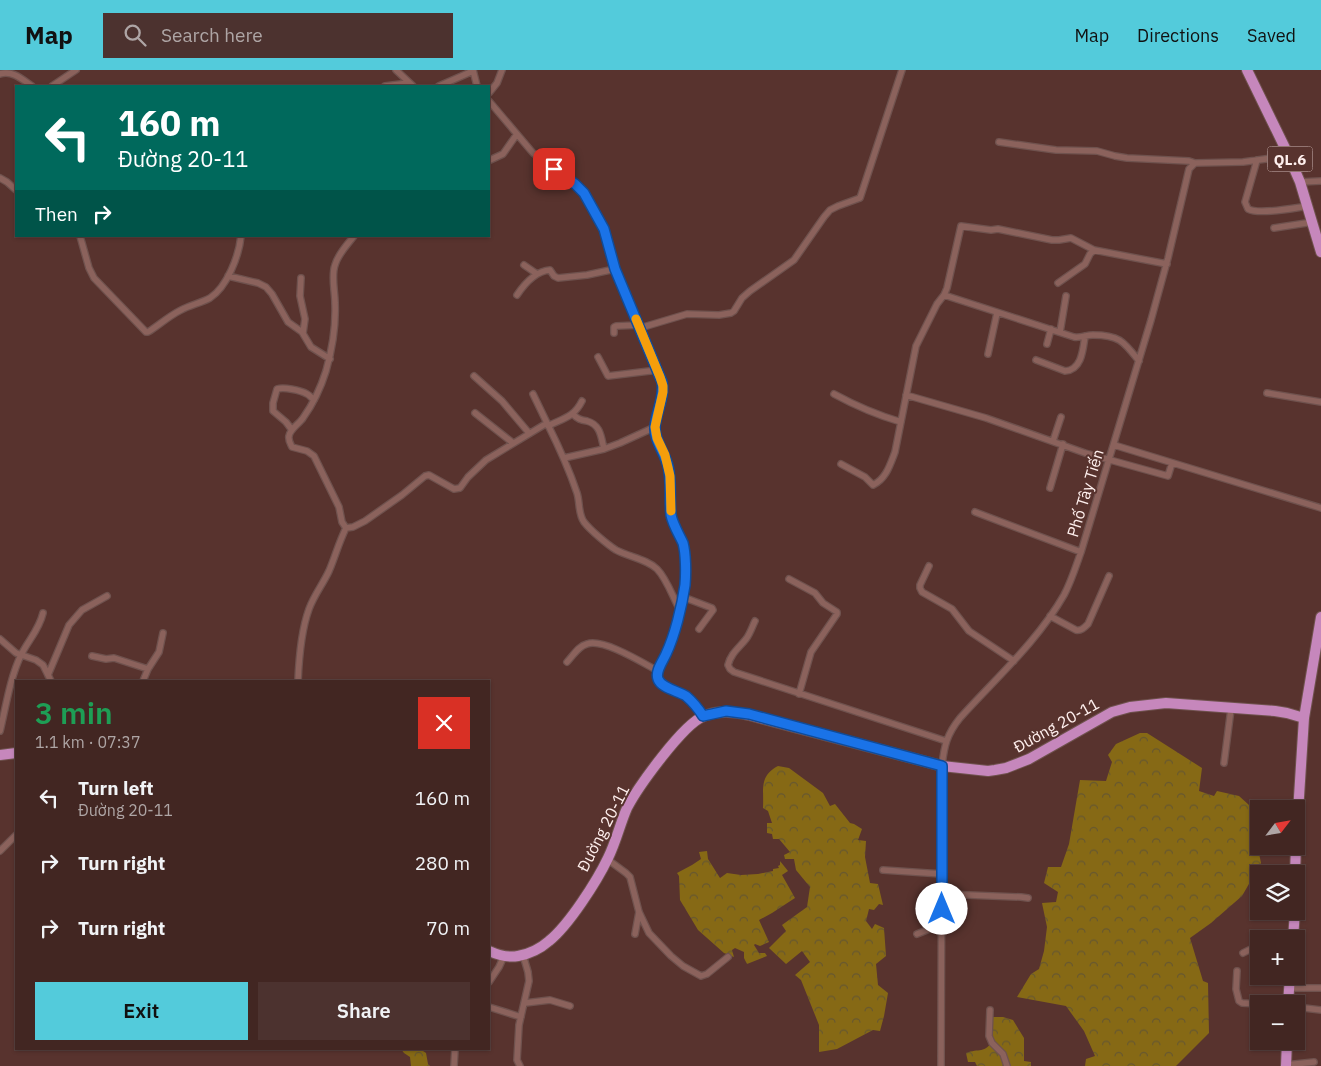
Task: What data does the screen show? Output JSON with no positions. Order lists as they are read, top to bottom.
{
  "streets": {
    "highway": ["QL.6", "Đường 20-11"],
    "street": ["Phố Tây Tiến"]
  },
  "crossings": [
    ["Phố Tây Tiến", "Đường 20-11"]
  ],
  "north": "top right",
  "page": {
    "header": "Map",
    "search": "Search here",
    "nav": ["Map", "Directions", "Saved"],
    "turn": ["160 m", "Đường 20-11"],
    "then": "Then",
    "heading": ["3 min", "1.1 km · 07:37"],
    "list": [
      {
        "name": "Turn left",
        "note": "Đường 20-11",
        "value": "160 m"
      },
      {
        "name": "Turn right",
        "value": "280 m"
      },
      {
        "name": "Turn right",
        "value": "70 m"
      }
    ],
    "map_buttons": ["+", "−"],
    "buttons": ["Exit", "Share"]
  }
}
